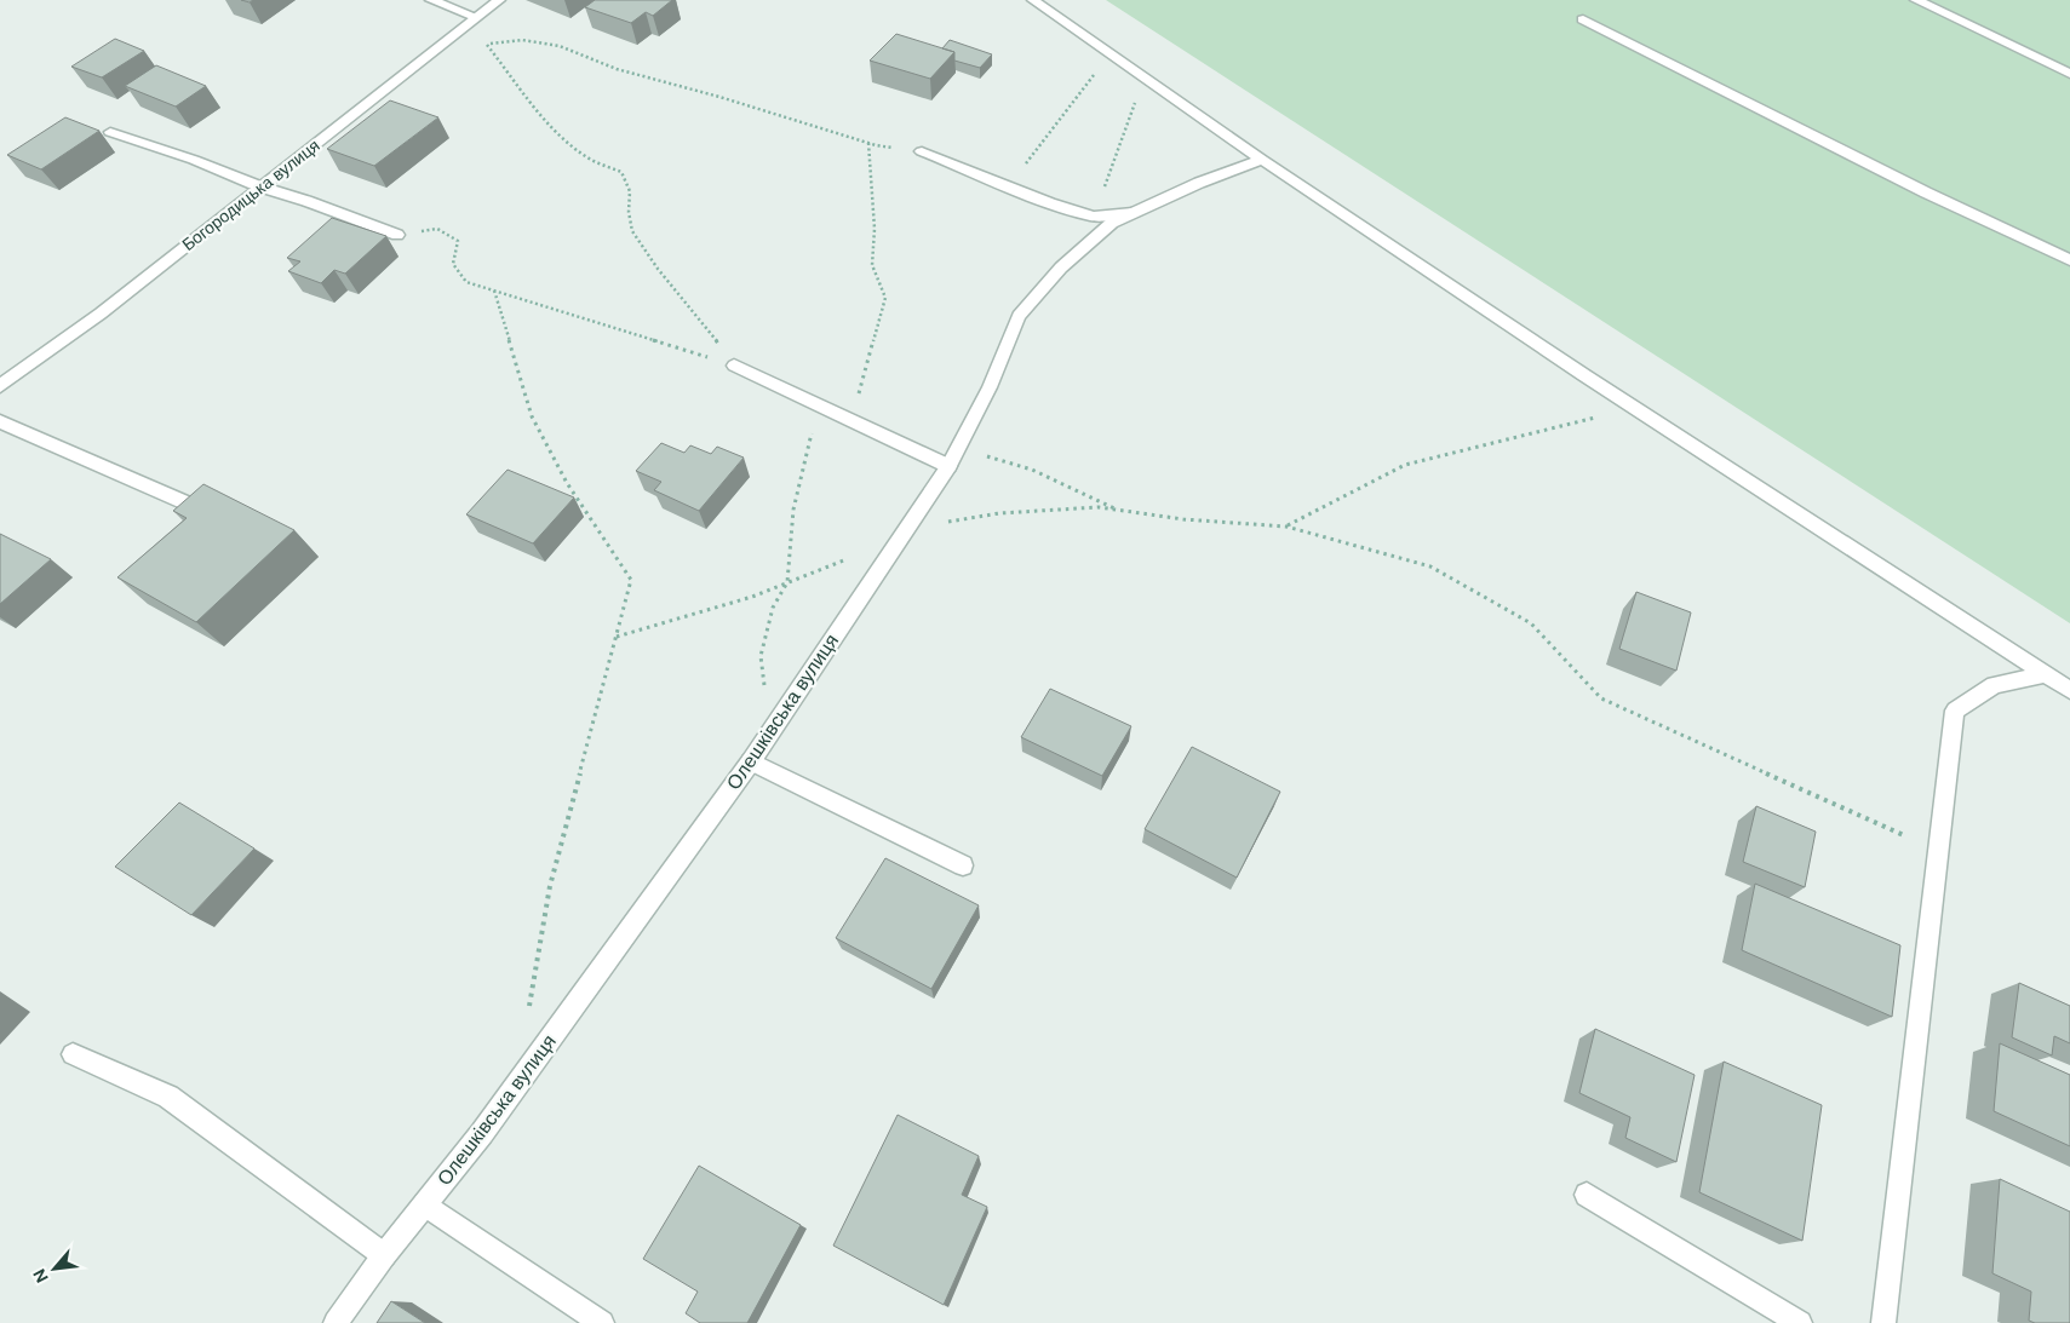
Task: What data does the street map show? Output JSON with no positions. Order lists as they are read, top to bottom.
{
  "streets": {
    "street": ["Богородицька вулиця", "Олешківська вулиця"]
  },
  "north": "bottom left"
}
